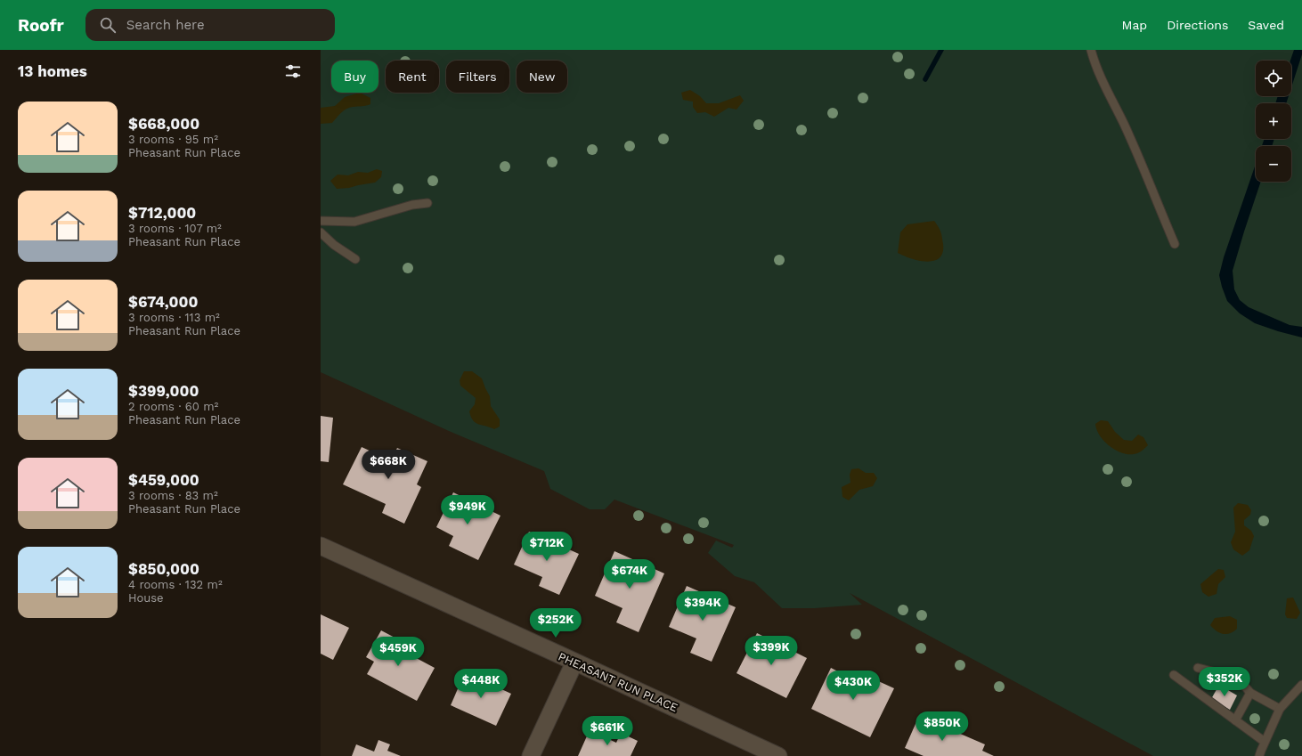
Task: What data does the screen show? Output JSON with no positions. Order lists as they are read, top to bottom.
{
  "streets": {
    "street": ["PHEASANT RUN PLACE"]
  },
  "page": {
    "header": "Roofr",
    "search": "Search here",
    "nav": ["Map", "Directions", "Saved"],
    "heading": "13 homes",
    "map_buttons": ["+", "−"],
    "chip": [
      "Buy",
      "Rent",
      "Filters",
      "New"
    ],
    "list": [
      {
        "name": "$668,000",
        "note": "3 rooms · 95 m² · Pheasant Run Place"
      },
      {
        "name": "$712,000",
        "note": "3 rooms · 107 m² · Pheasant Run Place"
      },
      {
        "name": "$674,000",
        "note": "3 rooms · 113 m² · Pheasant Run Place"
      },
      {
        "name": "$399,000",
        "note": "2 rooms · 60 m² · Pheasant Run Place"
      },
      {
        "name": "$459,000",
        "note": "3 rooms · 83 m² · Pheasant Run Place"
      },
      {
        "name": "$850,000",
        "note": "4 rooms · 132 m² · House"
      }
    ],
    "price": [
      "$668K",
      "$949K",
      "$712K",
      "$674K",
      "$394K",
      "$252K",
      "$399K",
      "$459K",
      "$352K",
      "$448K",
      "$430K",
      "$850K",
      "$661K"
    ]
  }
}
